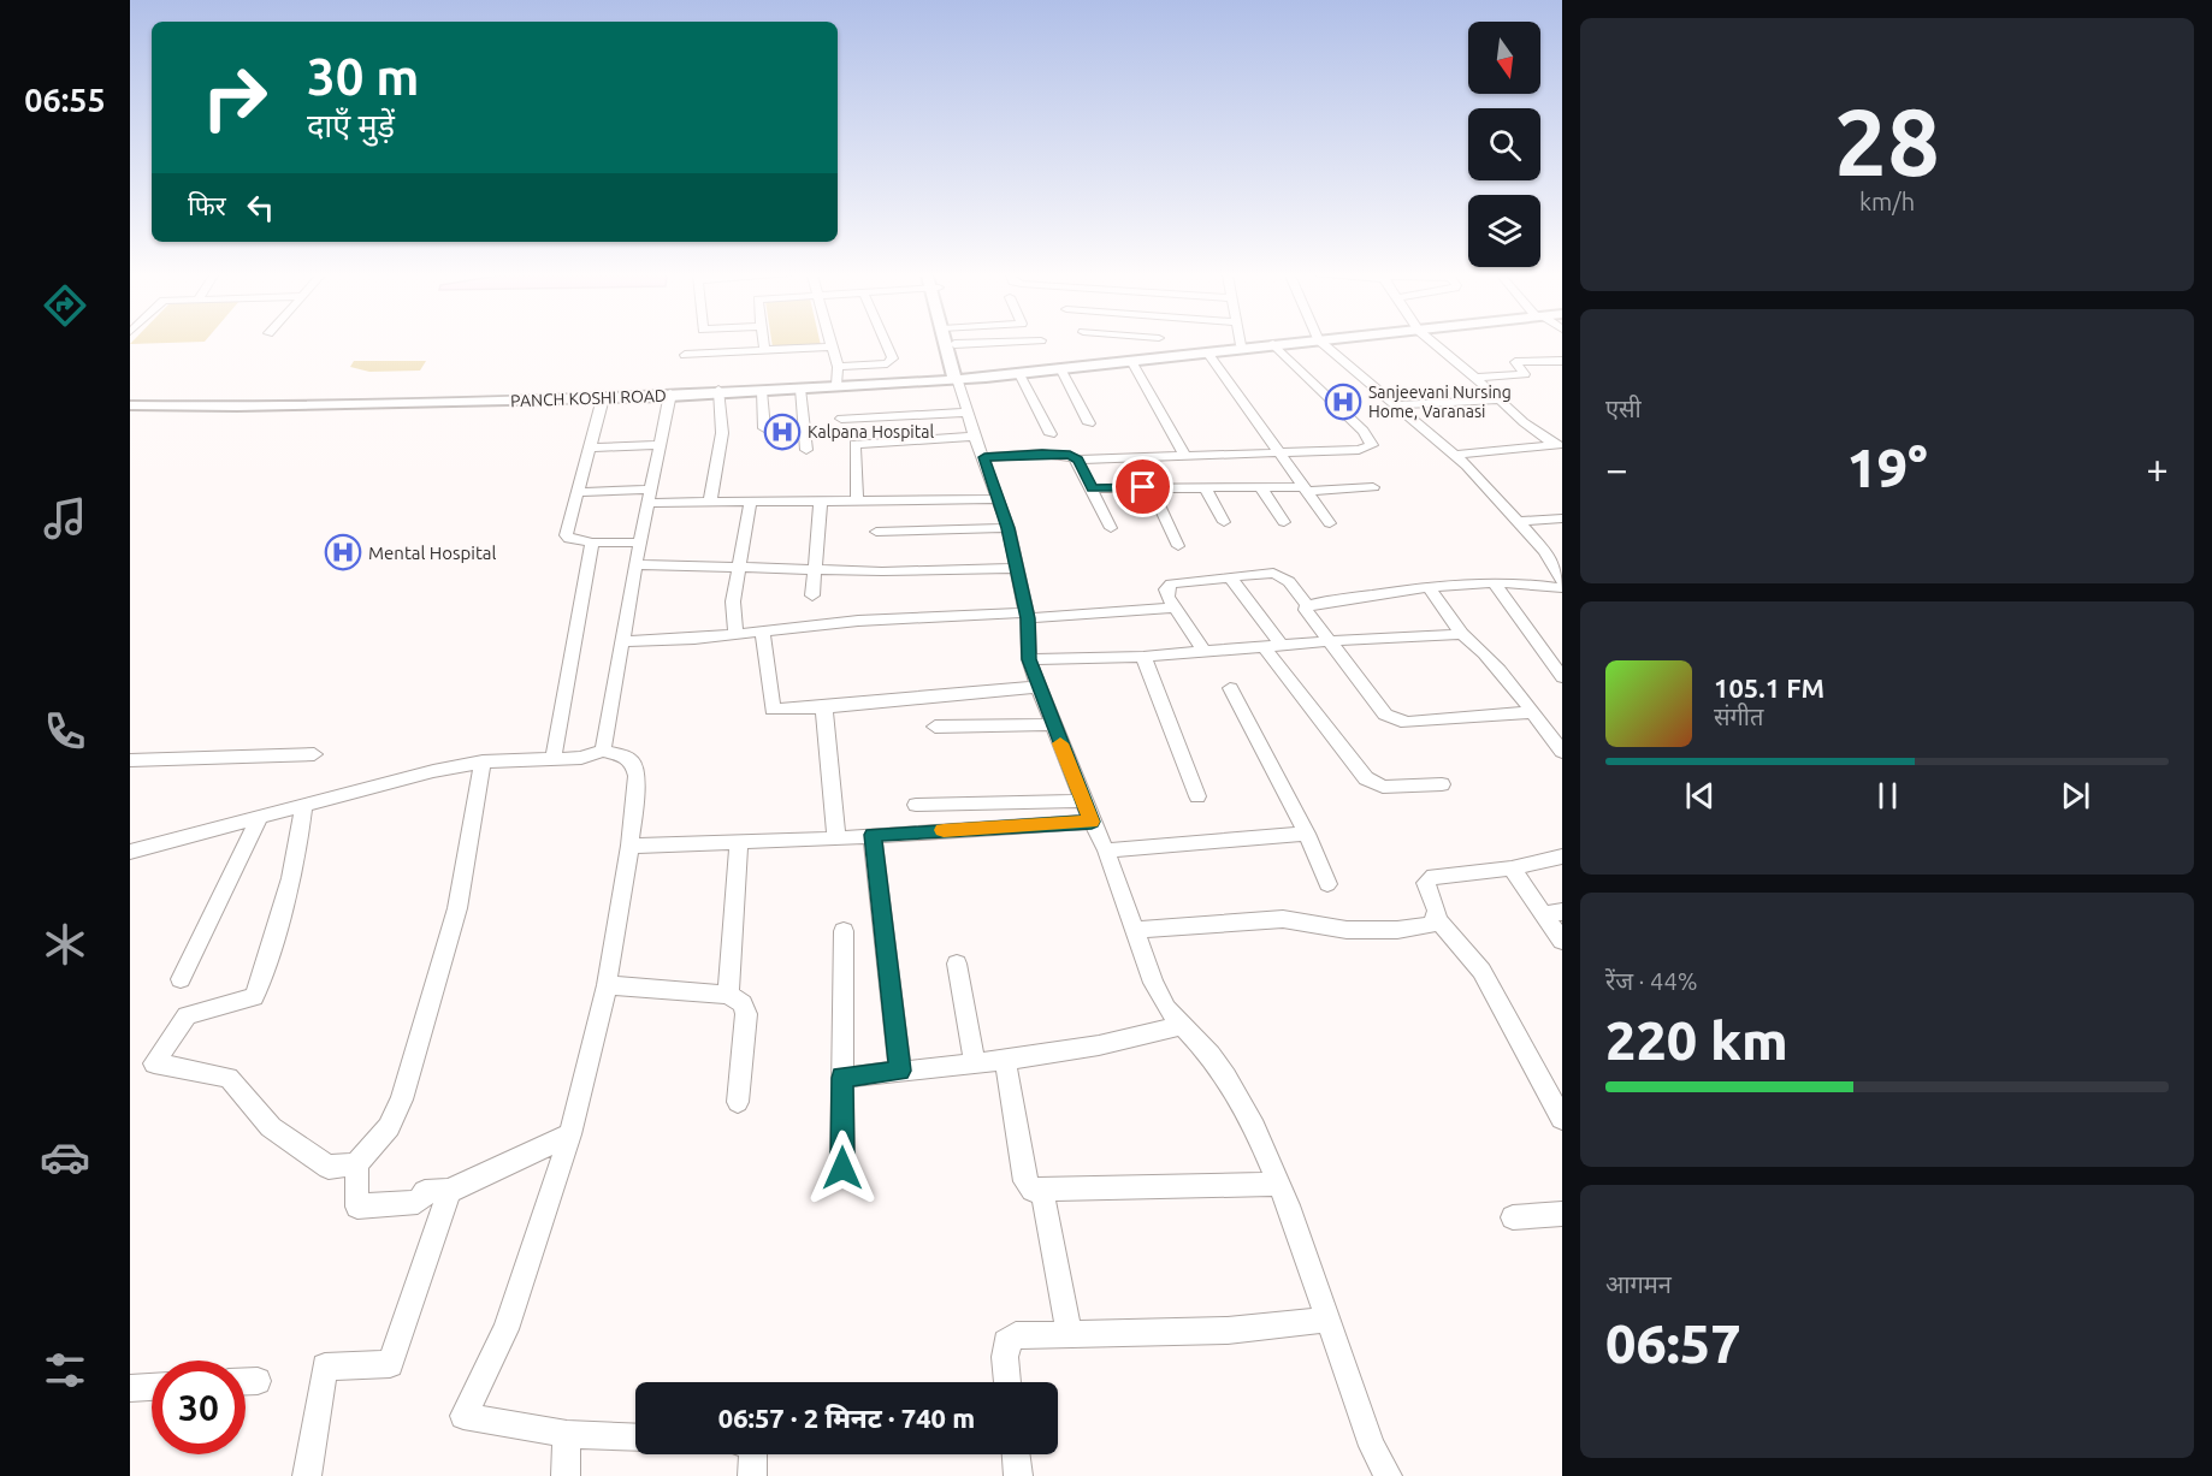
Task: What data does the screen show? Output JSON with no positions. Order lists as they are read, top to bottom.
{
  "streets": {
    "street": ["PANCH KOSHI ROAD"]
  },
  "places": {
    "hospital": ["Sanjeevani Nursing Home, Varanasi", "Kalpana Hospital", "Mental Hospital"]
  },
  "north": "bottom",
  "page": {
    "tabs": "06:55",
    "tile": [
      ["28", "km/h"],
      "एसी",
      ["रेंज · 44%", "220 km"],
      ["आगमन", "06:57"]
    ],
    "turn": ["30 m", "दाएँ मुड़ें"],
    "then": "फिर",
    "heat": ["−", "19°", "+"],
    "song": ["105.1 FM", "संगीत"],
    "limit": "30",
    "trip": "06:57 · 2 मिनट · 740 m"
  }
}
